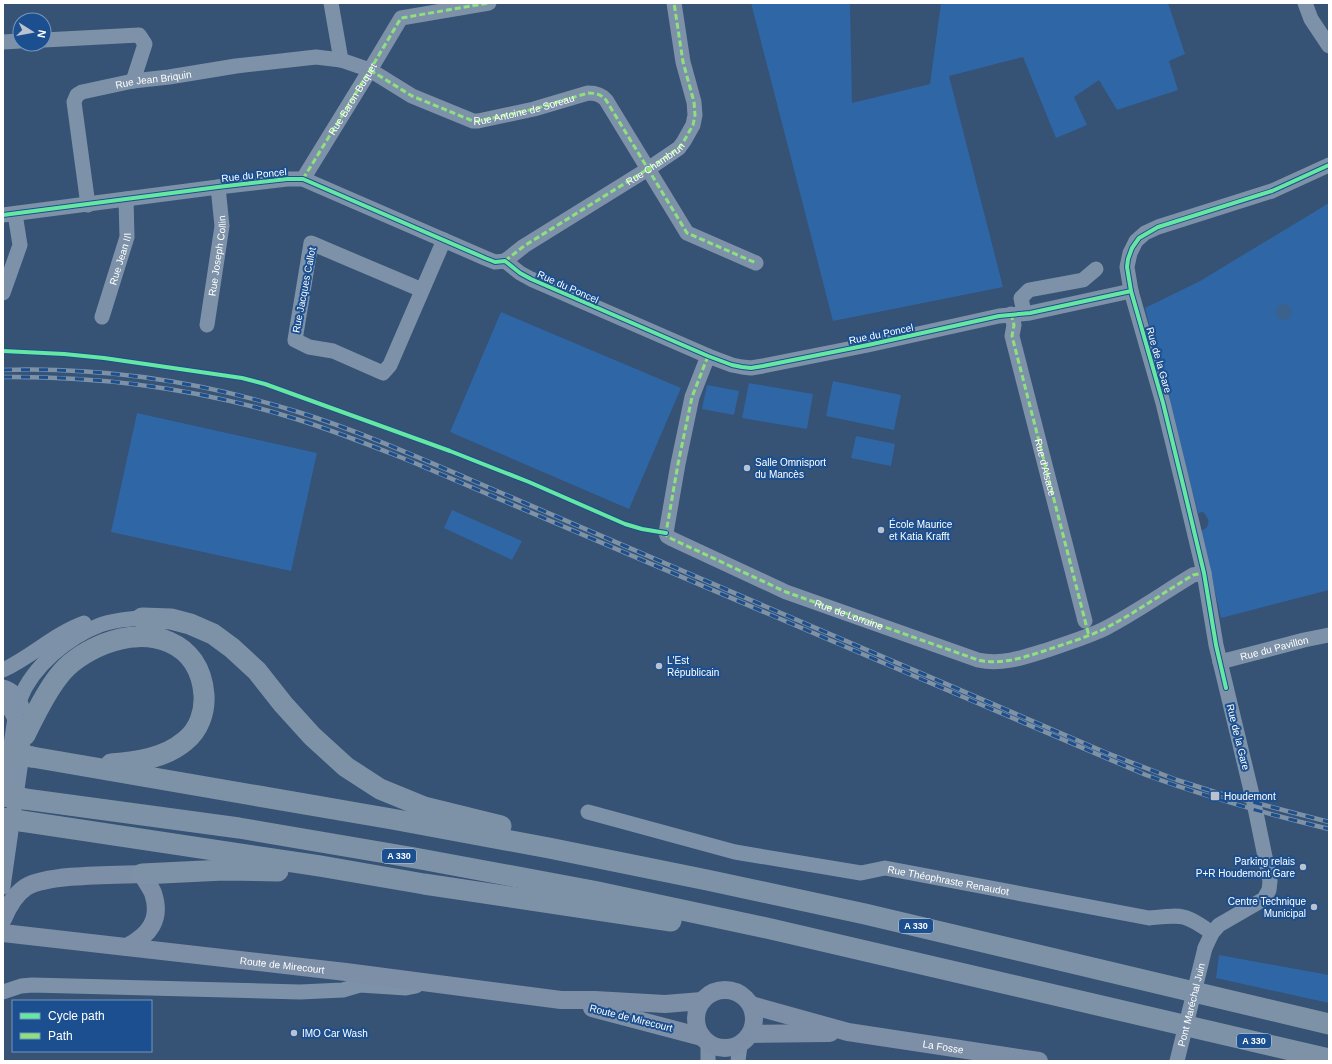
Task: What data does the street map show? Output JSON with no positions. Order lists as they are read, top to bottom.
{
  "streets": {
    "highway": ["A 330"],
    "main road": ["Route de Mirecourt", "La Fosse"],
    "street": [
      "Rue Jean Briquin",
      "Rue Baron Buquet",
      "Rue Antoine de Soreau",
      "Rue Chambrun",
      "Rue du Poncel",
      "Rue Joseph Collin",
      "Rue Jean III",
      "Rue Jacques Callot",
      "Rue de la Gare",
      "Rue d'Alsace",
      "Rue de Lorraine",
      "Rue du Pavillon",
      "Rue Théophraste Renaudot",
      "Pont Maréchal Juin"
    ]
  },
  "crossings": [
    ["Rue Jean Briquin", "Rue Baron Buquet"],
    ["Rue Jean Briquin", "Rue Antoine de Soreau"],
    ["Rue Jean Briquin", "Rue du Poncel"],
    ["Rue Baron Buquet", "Rue Antoine de Soreau"],
    ["Rue Baron Buquet", "Rue du Poncel"],
    ["Rue Antoine de Soreau", "Rue Chambrun"],
    ["Rue Chambrun", "Rue du Poncel"],
    ["Rue du Poncel", "Rue Joseph Collin"],
    ["Rue du Poncel", "Rue Jean III"],
    ["Rue du Poncel", "Rue Jacques Callot"],
    ["Rue du Poncel", "Rue de la Gare"],
    ["Rue du Poncel", "Rue d'Alsace"],
    ["Rue du Poncel", "Rue de Lorraine"],
    ["Rue de la Gare", "Rue de Lorraine"],
    ["Rue de la Gare", "Rue du Pavillon"],
    ["Rue de la Gare", "Rue Théophraste Renaudot"],
    ["Rue de la Gare", "Pont Maréchal Juin"],
    ["Rue Théophraste Renaudot", "Pont Maréchal Juin"],
    ["Route de Mirecourt", "La Fosse"]
  ],
  "places": {
    "other": [
      "Salle Omnisport du Mancès",
      "École Maurice et Katia Krafft",
      "L'Est Républicain",
      "Parking relais P+R Houdemont Gare",
      "Centre Technique Municipal",
      "IMO Car Wash"
    ],
    "transit": ["Houdemont"]
  },
  "legend": ["Cycle path", "Path"],
  "north": "right"
}
